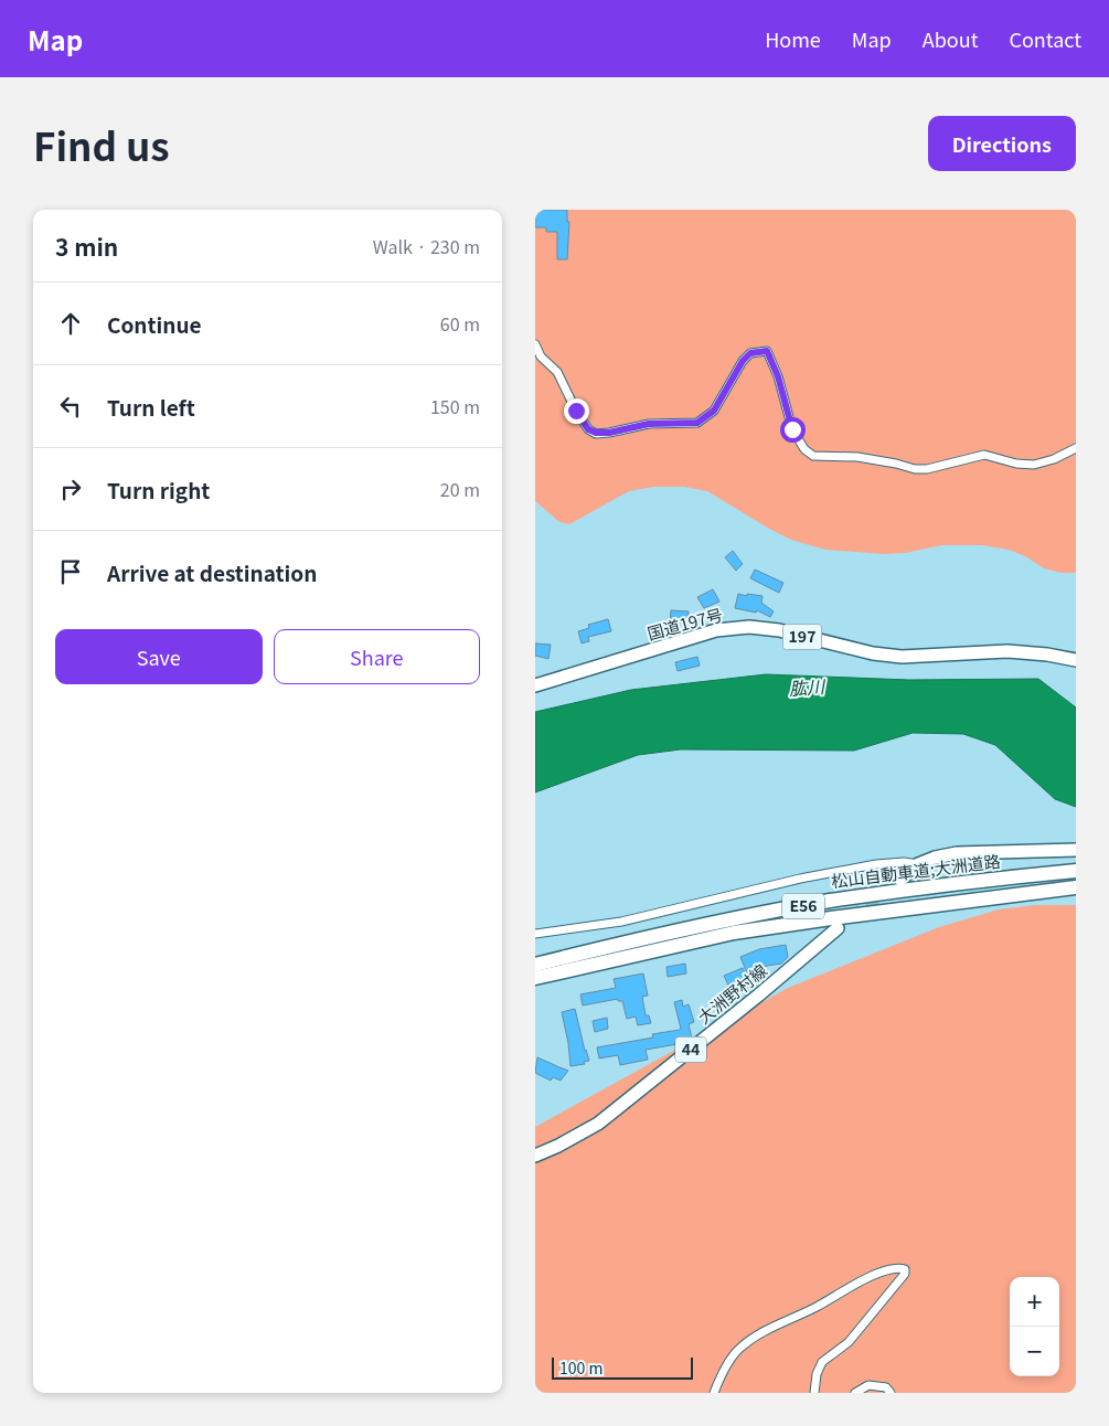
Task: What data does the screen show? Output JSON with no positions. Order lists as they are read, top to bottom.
{
  "streets": {
    "highway": ["松山自動車道;大洲道路", "E56"],
    "main road": [
      "国道197号",
      "197",
      "大洲野村線",
      "44"
    ]
  },
  "water": ["肱川"],
  "scale_bar": "100 m",
  "page": {
    "header": "Map",
    "nav": [
      "Home",
      "Map",
      "About",
      "Contact"
    ],
    "title": "Find us",
    "buttons": [
      "Directions",
      ["Save", "Share"]
    ],
    "heading": ["3 min", "Walk · 230 m"],
    "list": [
      ["Continue", "60 m"],
      ["Turn left", "150 m"],
      ["Turn right", "20 m"],
      "Arrive at destination"
    ],
    "map_buttons": ["+", "−"],
    "scale": "100 m"
  }
}
